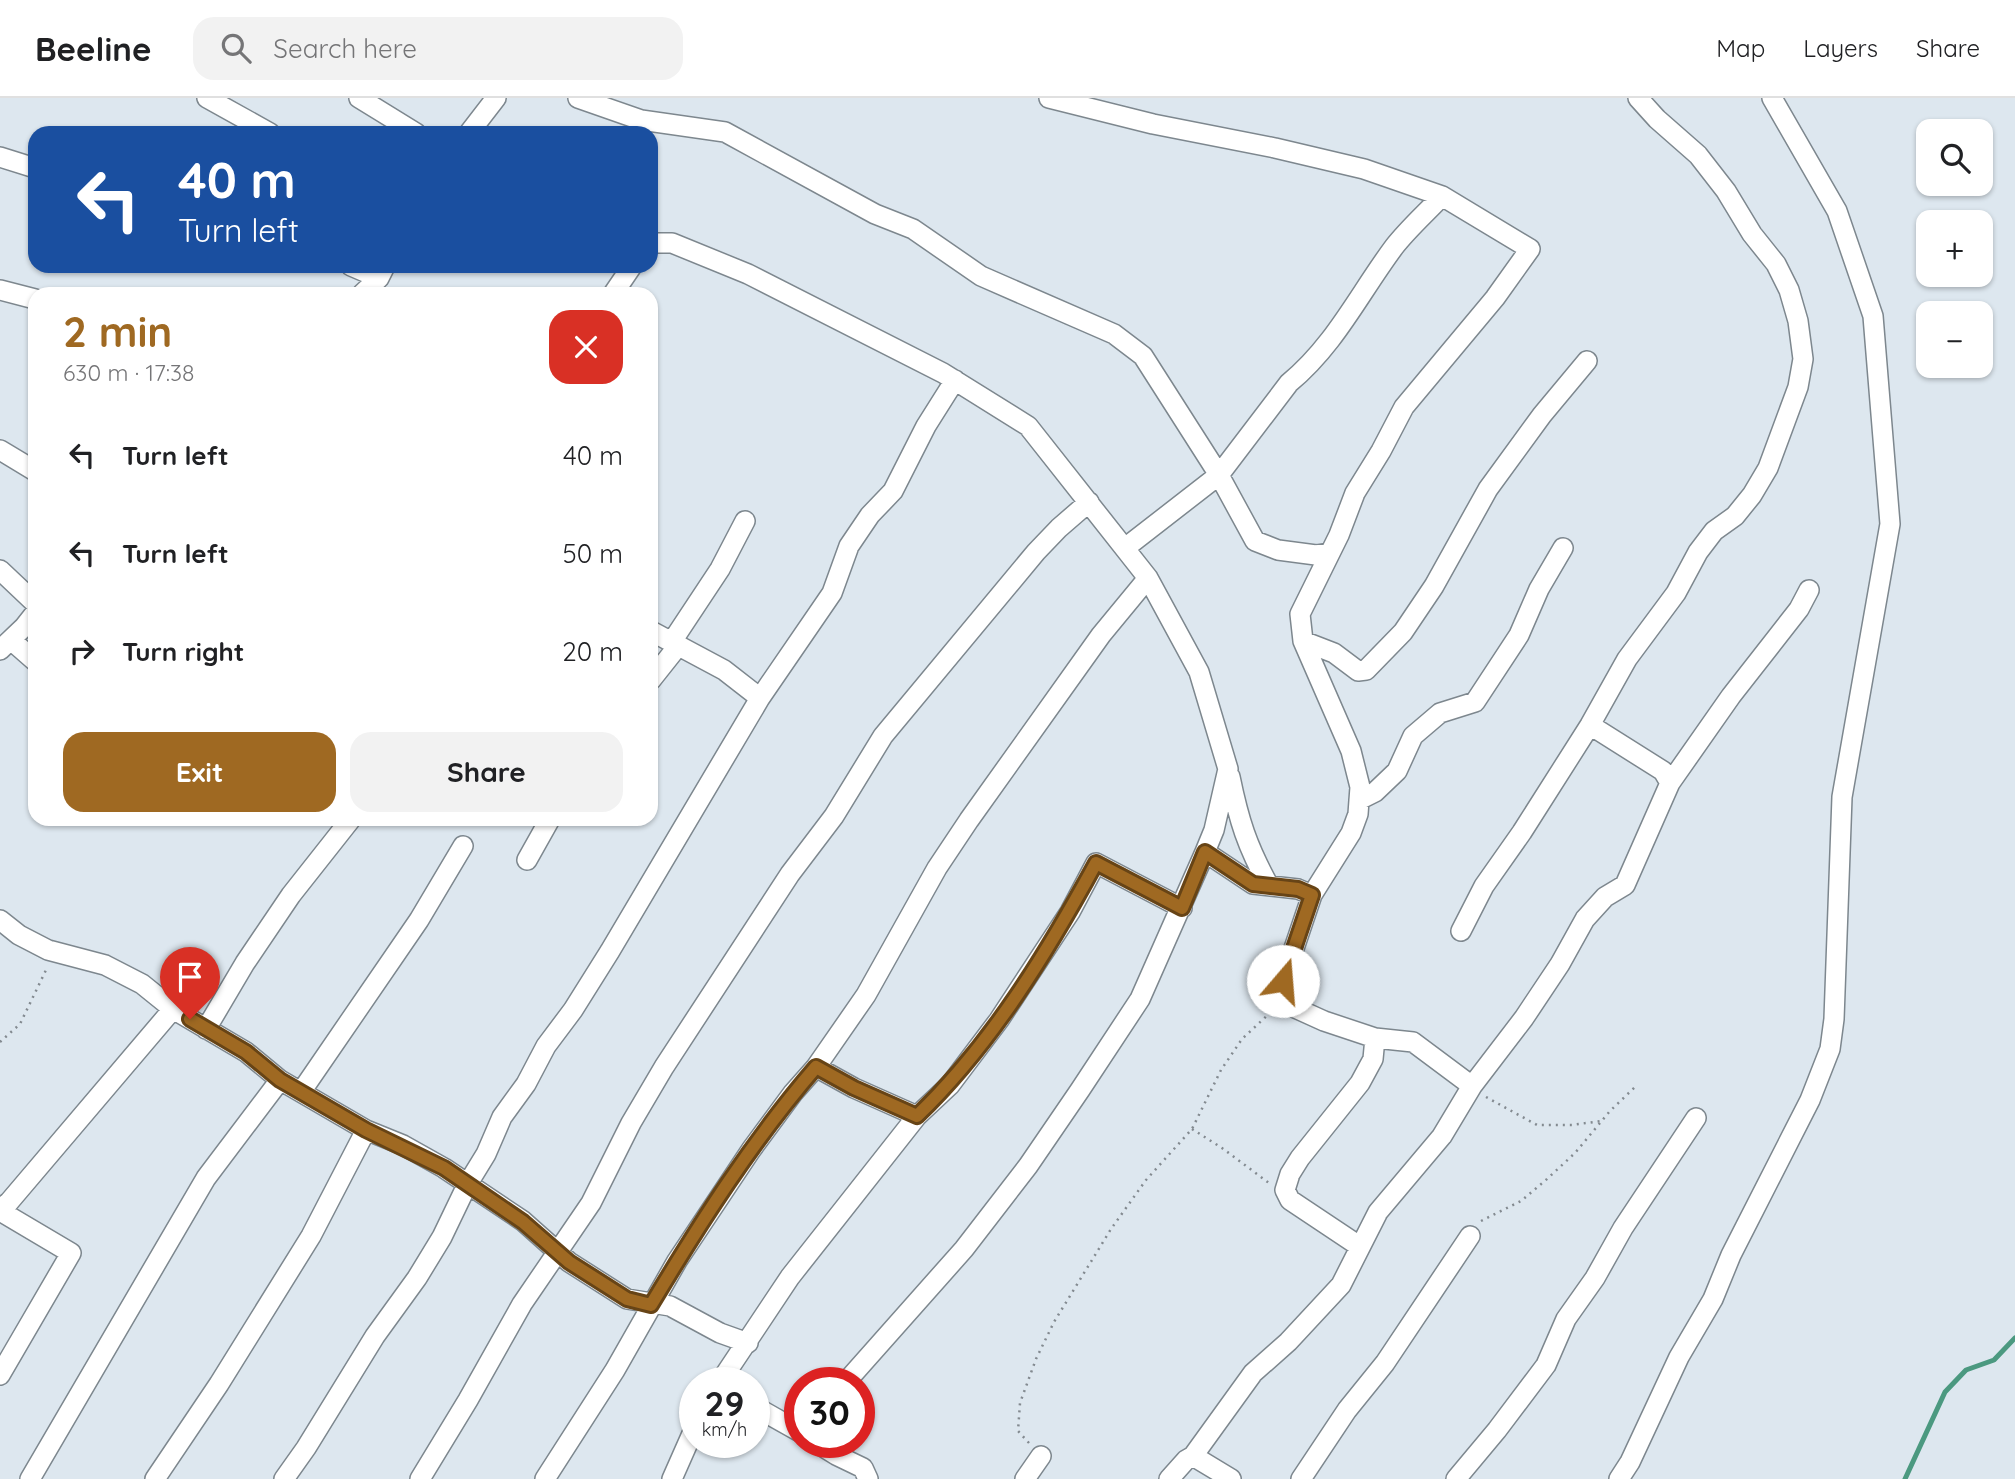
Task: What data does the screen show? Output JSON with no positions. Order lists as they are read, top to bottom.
{
  "page": {
    "header": "Beeline",
    "search": "Search here",
    "nav": ["Map", "Layers", "Share"],
    "map_buttons": ["+", "−"],
    "turn": ["40 m", "Turn left"],
    "heading": ["2 min", "630 m · 17:38"],
    "list": [
      {
        "name": "Turn left",
        "value": "40 m"
      },
      {
        "name": "Turn left",
        "value": "50 m"
      },
      {
        "name": "Turn right",
        "value": "20 m"
      }
    ],
    "buttons": ["Exit", "Share"],
    "speed": "29 km/h",
    "limit": "30"
  }
}
